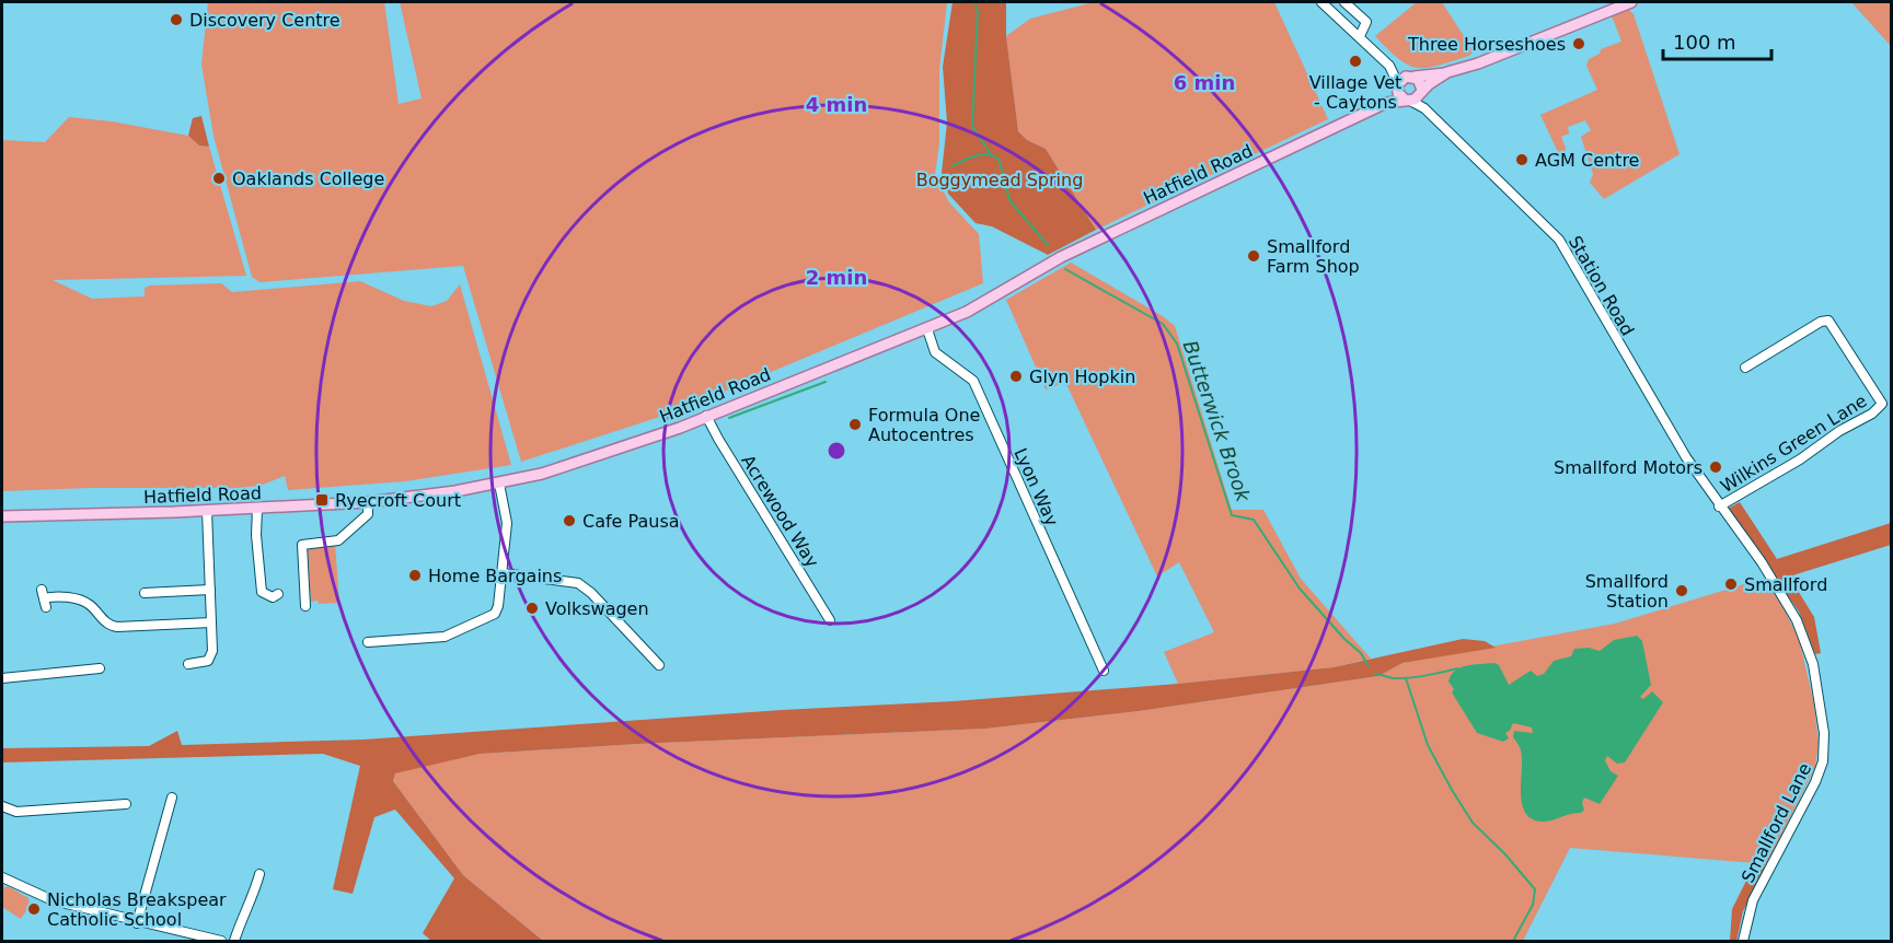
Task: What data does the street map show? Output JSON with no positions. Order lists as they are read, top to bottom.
{
  "streets": {
    "main road": ["Hatfield Road"],
    "street": [
      "Station Road",
      "Wilkins Green Lane",
      "Lyon Way",
      "Acrewood Way",
      "Smallford Lane"
    ]
  },
  "crossings": [
    ["Hatfield Road", "Station Road"],
    ["Hatfield Road", "Lyon Way"],
    ["Hatfield Road", "Acrewood Way"],
    ["Station Road", "Smallford Lane"],
    ["Wilkins Green Lane", "Smallford Lane"]
  ],
  "water": ["Butterwick Brook"],
  "parks": ["Boggymead Spring"],
  "places": {
    "other": [
      "Discovery Centre",
      "Three Horseshoes",
      "Village Vet - Caytons",
      "AGM Centre",
      "Oaklands College",
      "Smallford Farm Shop",
      "Glyn Hopkin",
      "Formula One Autocentres",
      "Smallford Motors",
      "Cafe Pausa",
      "Home Bargains",
      "Smallford",
      "Smallford Station",
      "Volkswagen",
      "Nicholas Breakspear Catholic School"
    ],
    "transit": ["Ryecroft Court"]
  },
  "scale_bar": "100 m",
  "rings": ["6 min", "4 min", "2 min"]
}
